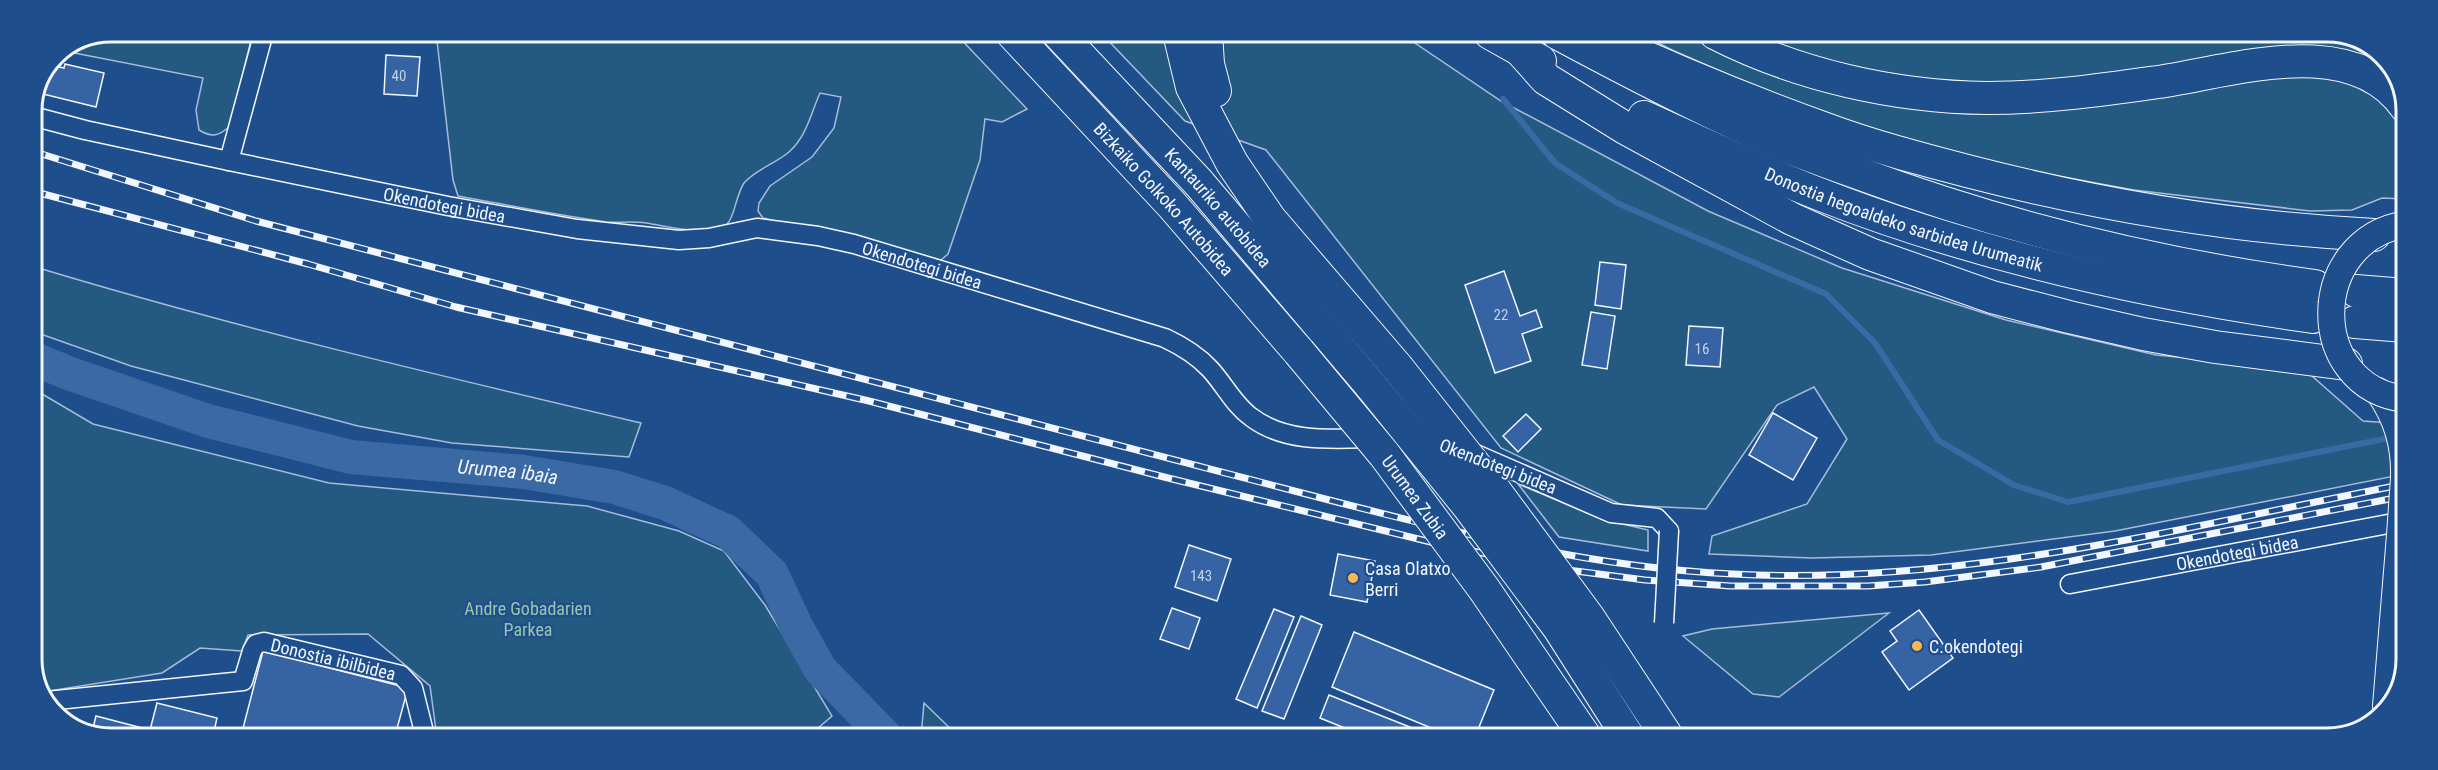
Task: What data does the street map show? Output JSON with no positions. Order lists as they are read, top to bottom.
{
  "streets": {
    "highway": [
      "Bizkaiko Golkoko Autobidea",
      "Kantauriko autobidea",
      "Donostia hegoaldeko sarbidea Urumeatik",
      "Urumea Zubia"
    ],
    "street": ["Okendotegi bidea", "Donostia ibilbidea"]
  },
  "crossings": [
    ["Bizkaiko Golkoko Autobidea", "Urumea Zubia"],
    ["Kantauriko autobidea", "Urumea Zubia"]
  ],
  "water": ["Urumea ibaia"],
  "parks": ["Andre Gobadarien Parkea"],
  "places": ["Casa Olatxo Berri", "C.okendotegi"],
  "house_numbers": [
    "40",
    "22",
    "16",
    "143"
  ]
}
